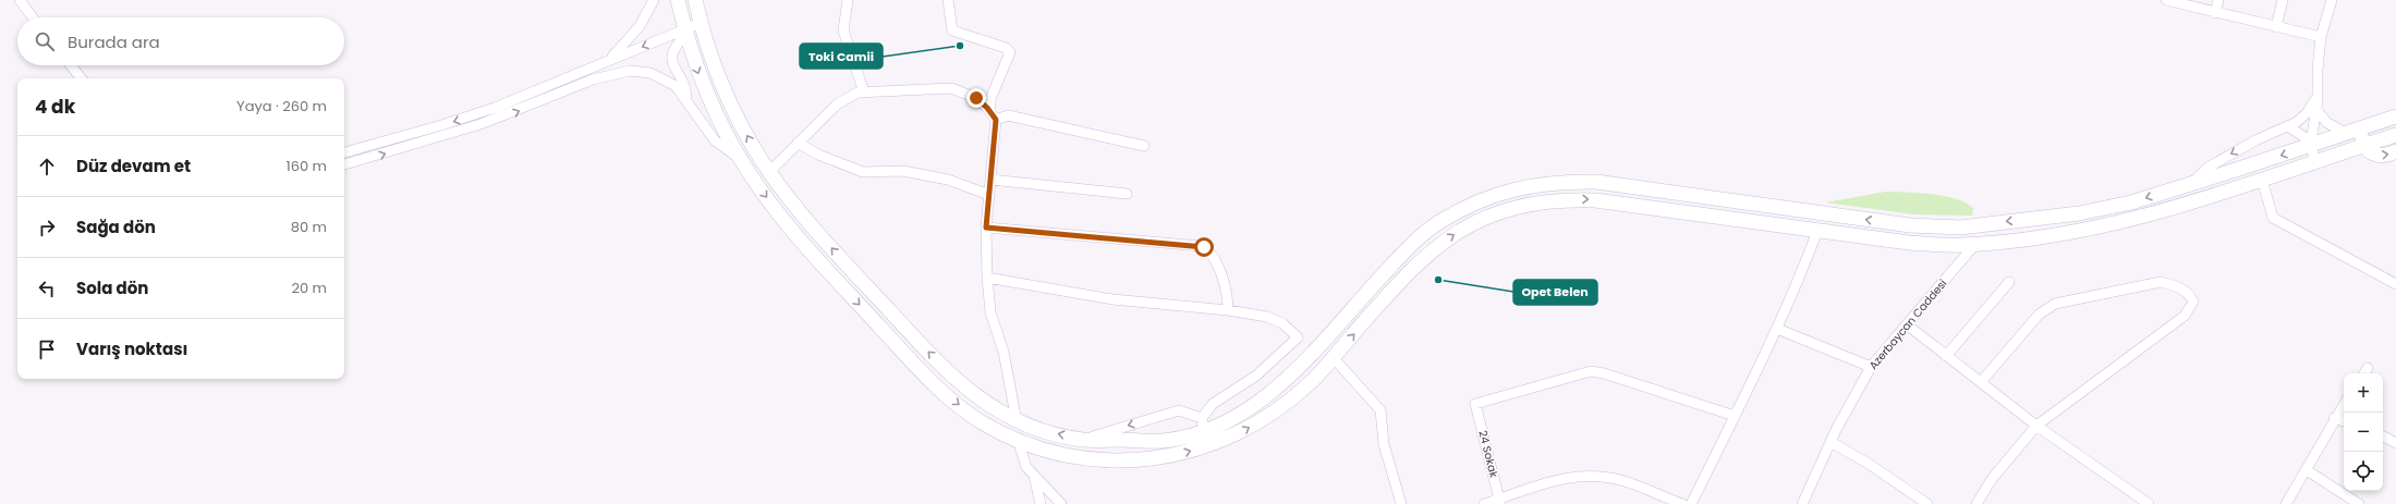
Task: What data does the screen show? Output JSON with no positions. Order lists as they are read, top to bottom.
{
  "streets": {
    "street": ["Azerbaycan Caddesi", "24 Sokak"]
  },
  "places": ["Toki Camii", "Opet Belen"],
  "page": {
    "search": "Burada ara",
    "heading": ["4 dk", "Yaya · 260 m"],
    "list": [
      ["Düz devam et", "160 m"],
      ["Sağa dön", "80 m"],
      ["Sola dön", "20 m"],
      "Varış noktası"
    ],
    "map_buttons": ["+", "−"]
  }
}
